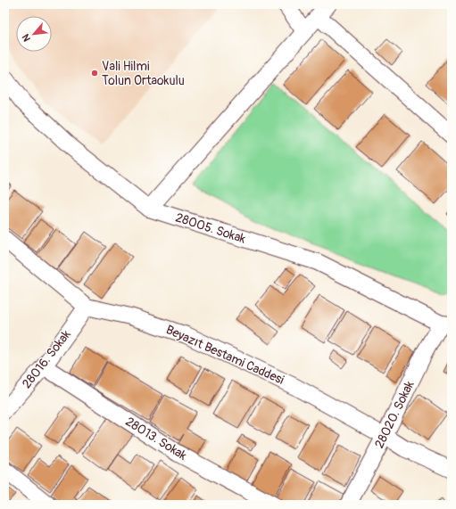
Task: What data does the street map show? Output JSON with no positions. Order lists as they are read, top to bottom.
{
  "streets": {
    "street": [
      "28005. Sokak",
      "Beyazıt Bestami Caddesi",
      "28016. Sokak",
      "28020. Sokak",
      "28013. Sokak"
    ]
  },
  "crossings": [
    ["28005. Sokak", "28020. Sokak"],
    ["Beyazıt Bestami Caddesi", "28016. Sokak"],
    ["Beyazıt Bestami Caddesi", "28020. Sokak"],
    ["28016. Sokak", "28013. Sokak"]
  ],
  "places": ["Vali Hilmi Tolun Ortaokulu"],
  "north": "bottom left"
}
